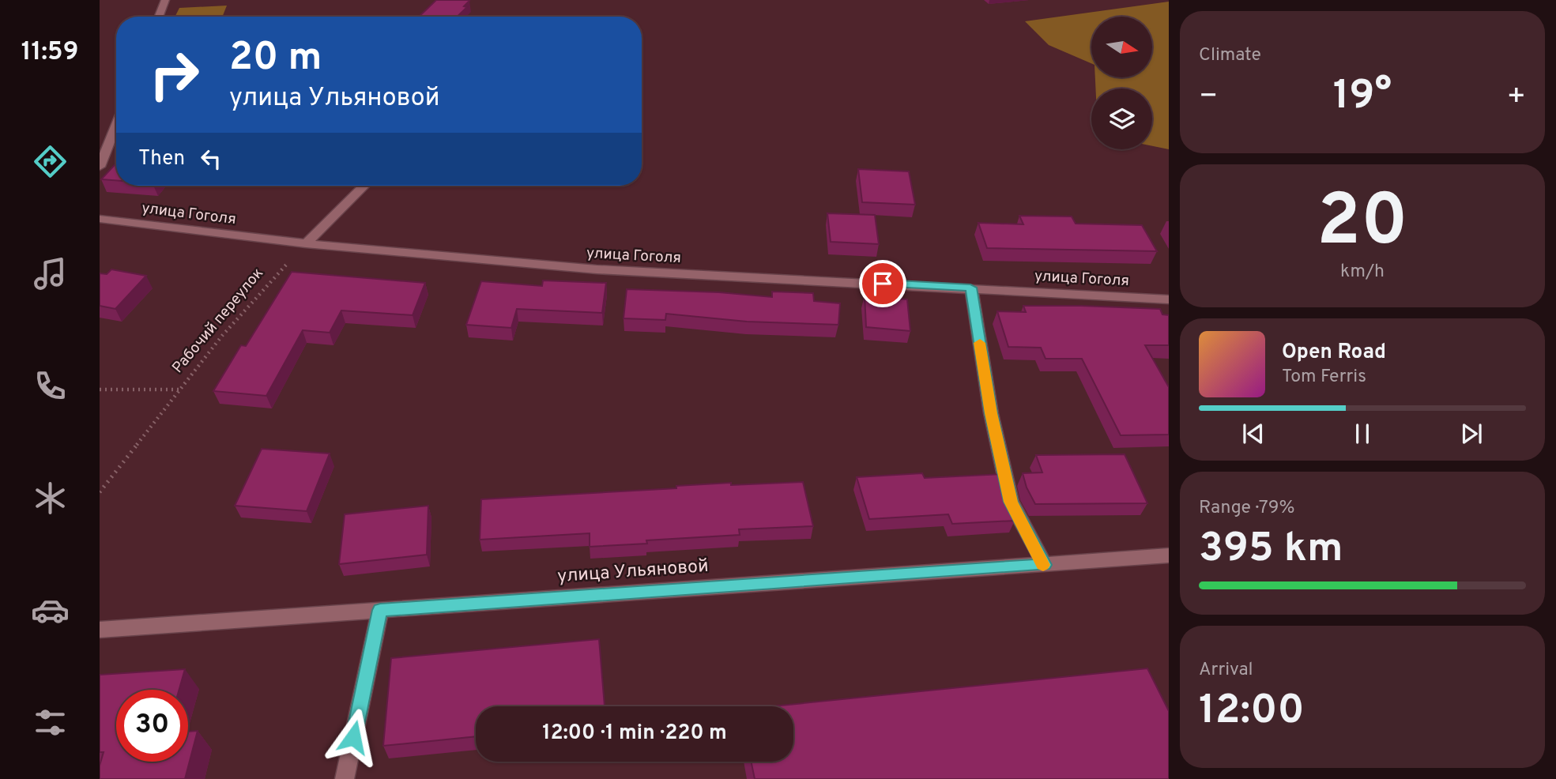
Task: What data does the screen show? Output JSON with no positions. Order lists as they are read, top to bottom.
{
  "streets": {
    "street": ["улица Гоголя", "улица Ульяновой"],
    "path": ["Рабочий переулок"]
  },
  "crossings": [
    ["улица Гоголя", "Рабочий переулок"]
  ],
  "north": "right",
  "page": {
    "tabs": "11:59",
    "tile": [
      "Climate",
      ["20", "km/h"],
      ["Range · 79%", "395 km"],
      ["Arrival", "12:00"]
    ],
    "turn": ["20 m", "улица Ульяновой"],
    "heat": ["−", "19°", "+"],
    "then": "Then",
    "song": ["Open Road", "Tom Ferris"],
    "limit": "30",
    "trip": "12:00 · 1 min · 220 m"
  }
}
